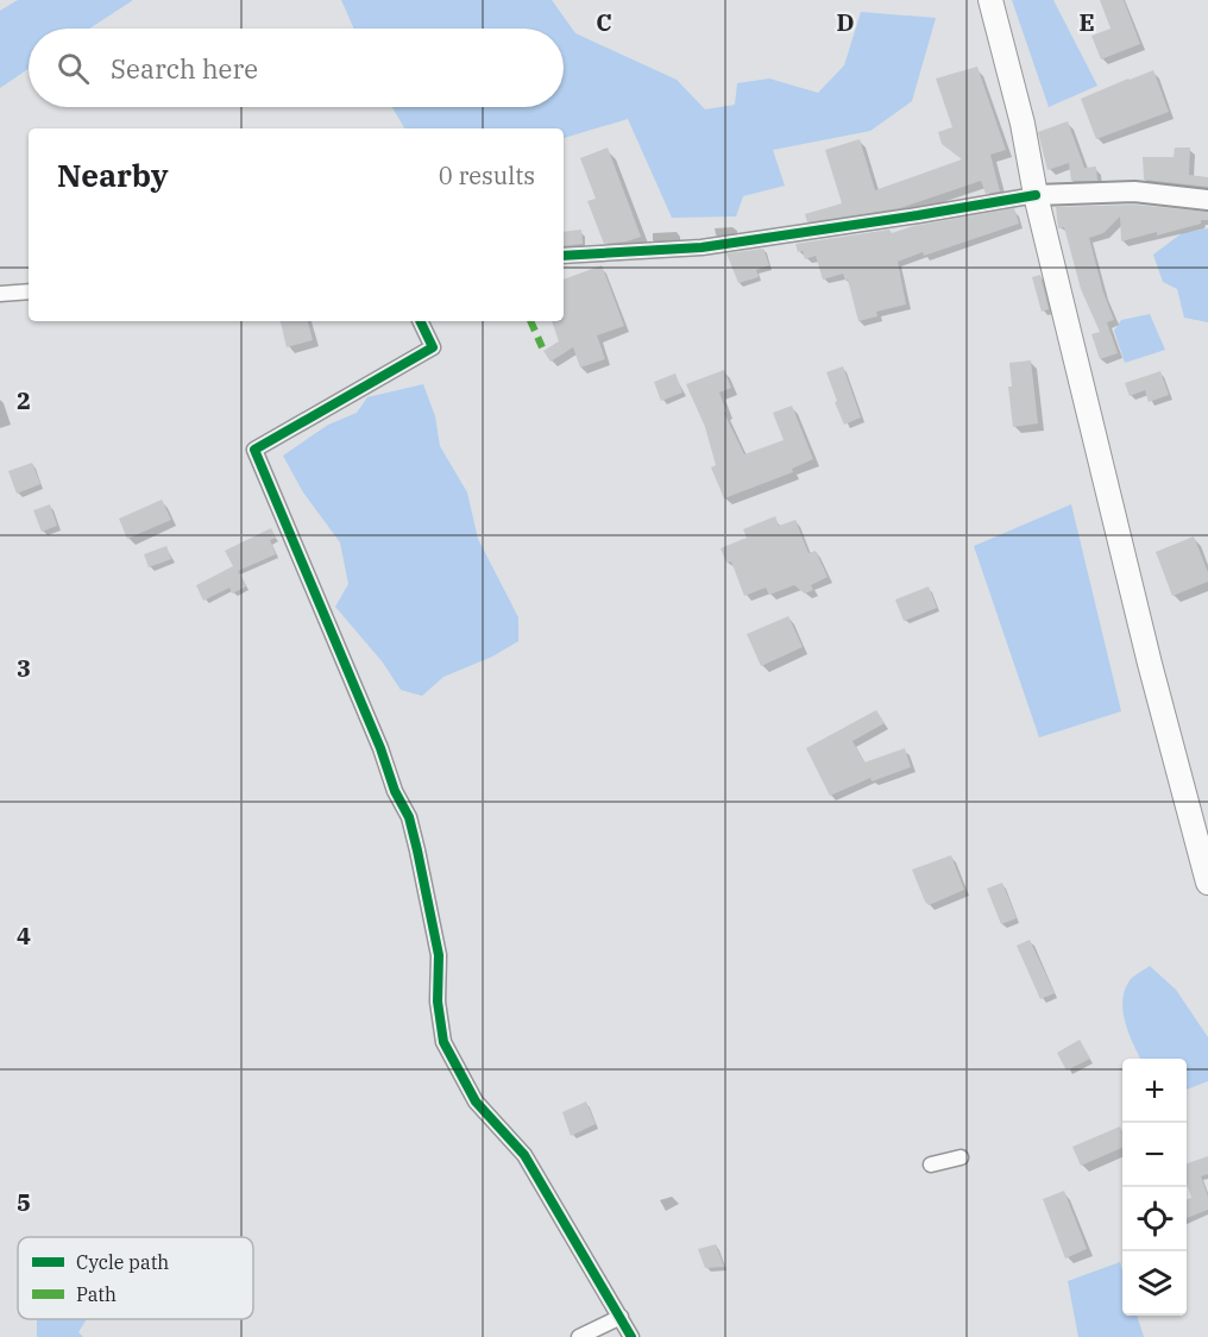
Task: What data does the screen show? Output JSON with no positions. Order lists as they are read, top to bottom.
{
  "legend": ["Cycle path", "Path"],
  "page": {
    "search": "Search here",
    "heading": ["Nearby", "0 results"],
    "map_buttons": ["+", "−"]
  },
  "grid": {
    "columns": ["C", "D", "E"],
    "rows": [
      "2",
      "3",
      "4",
      "5"
    ]
  }
}
